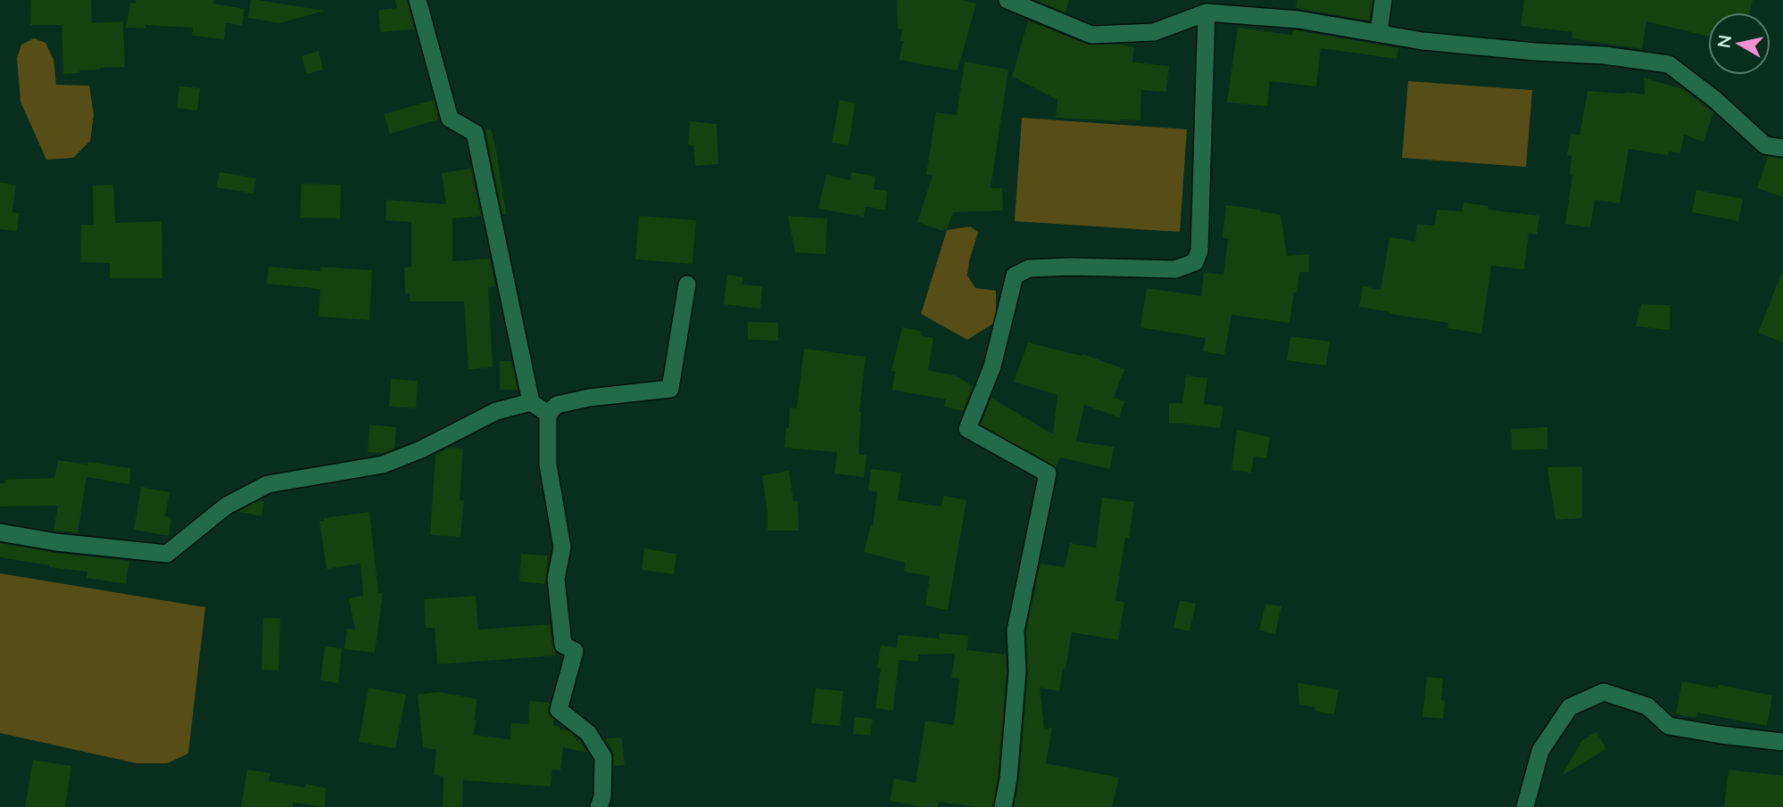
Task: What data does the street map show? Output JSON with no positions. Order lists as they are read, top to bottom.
{
  "north": "left"
}
